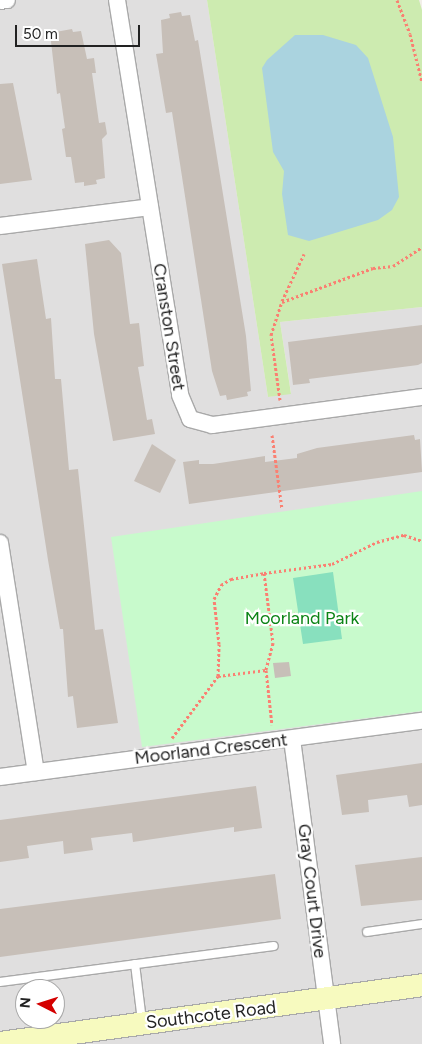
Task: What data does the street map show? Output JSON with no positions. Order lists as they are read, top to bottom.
{
  "streets": {
    "main road": ["Southcote Road"],
    "street": ["Cranston Street", "Moorland Crescent", "Gray Court Drive"]
  },
  "crossings": [
    ["Moorland Crescent", "Gray Court Drive"],
    ["Gray Court Drive", "Southcote Road"]
  ],
  "parks": ["Moorland Park"],
  "scale_bar": "50 m",
  "north": "left"
}
